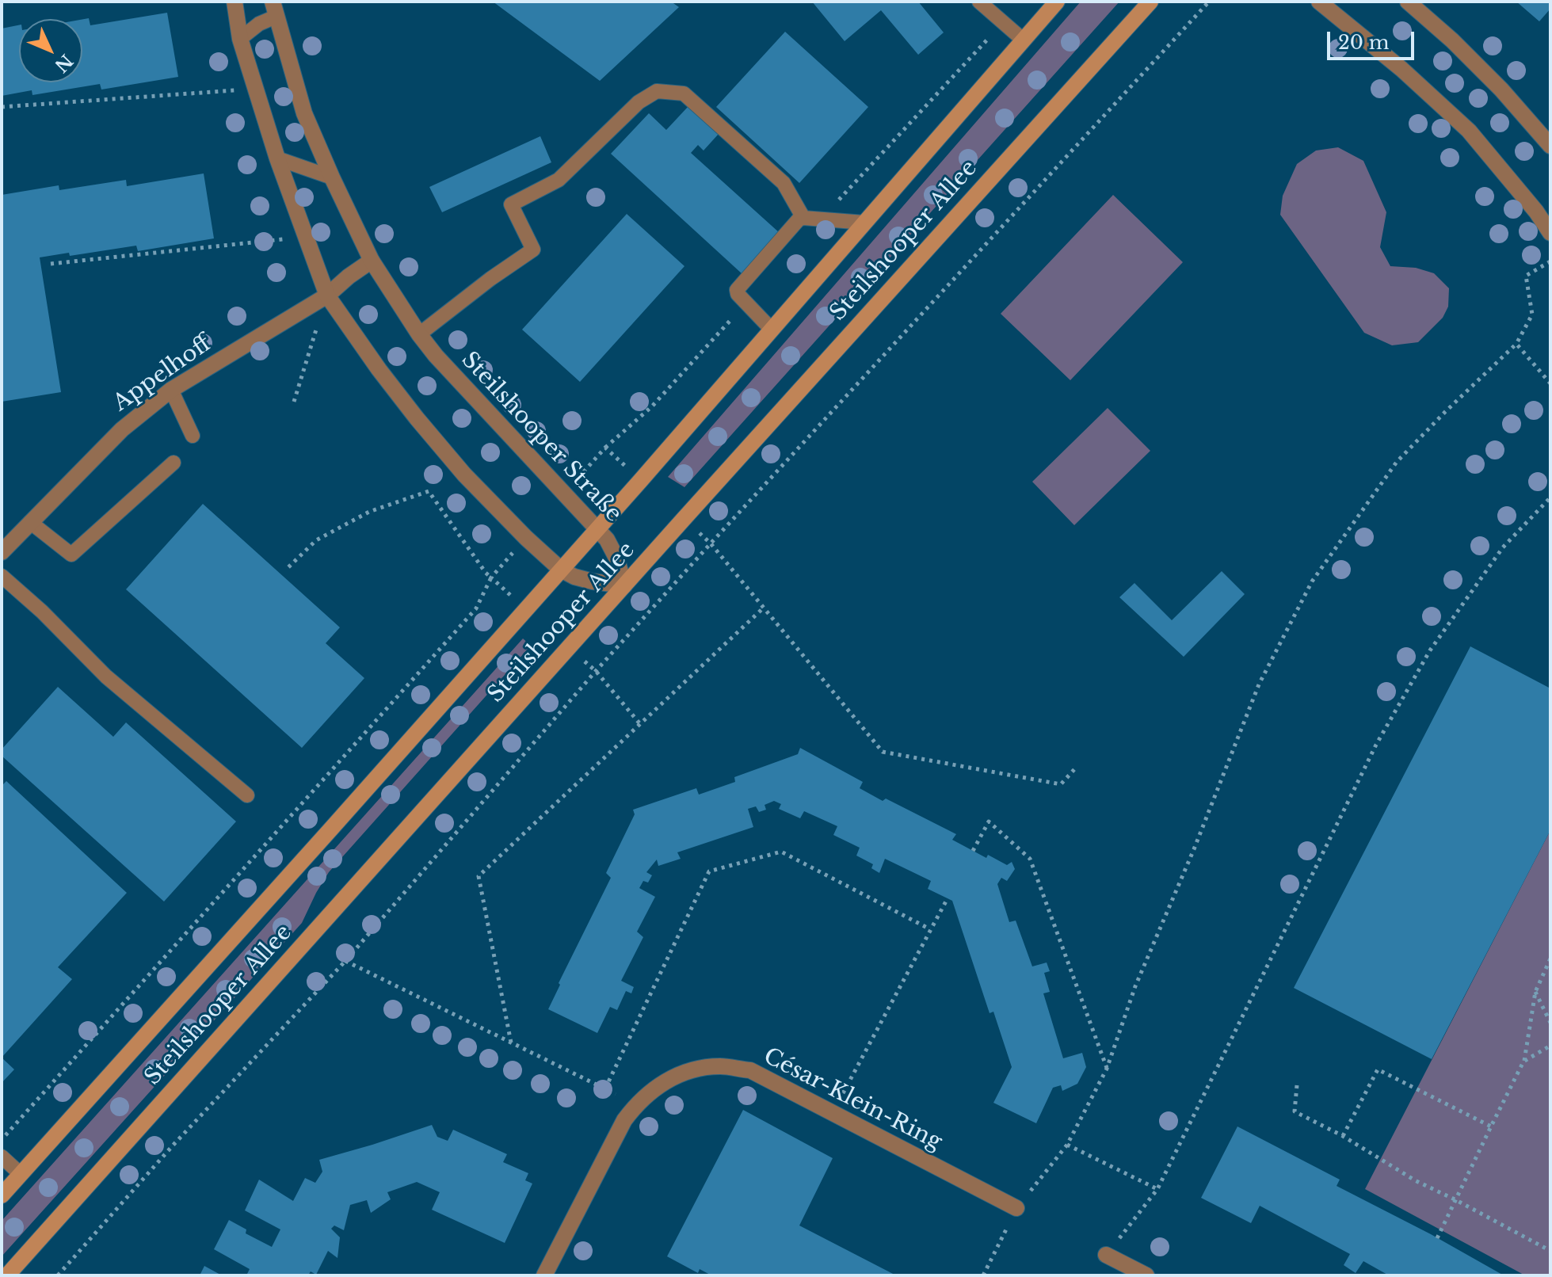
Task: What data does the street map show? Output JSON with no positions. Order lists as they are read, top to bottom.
{
  "streets": {
    "main road": ["Steilshooper Allee"],
    "street": ["Appelhoff", "Steilshooper Straße", "César-Klein-Ring"]
  },
  "crossings": [
    ["Steilshooper Allee", "Steilshooper Straße"],
    ["Appelhoff", "Steilshooper Straße"]
  ],
  "scale_bar": "20 m",
  "north": "bottom right"
}
